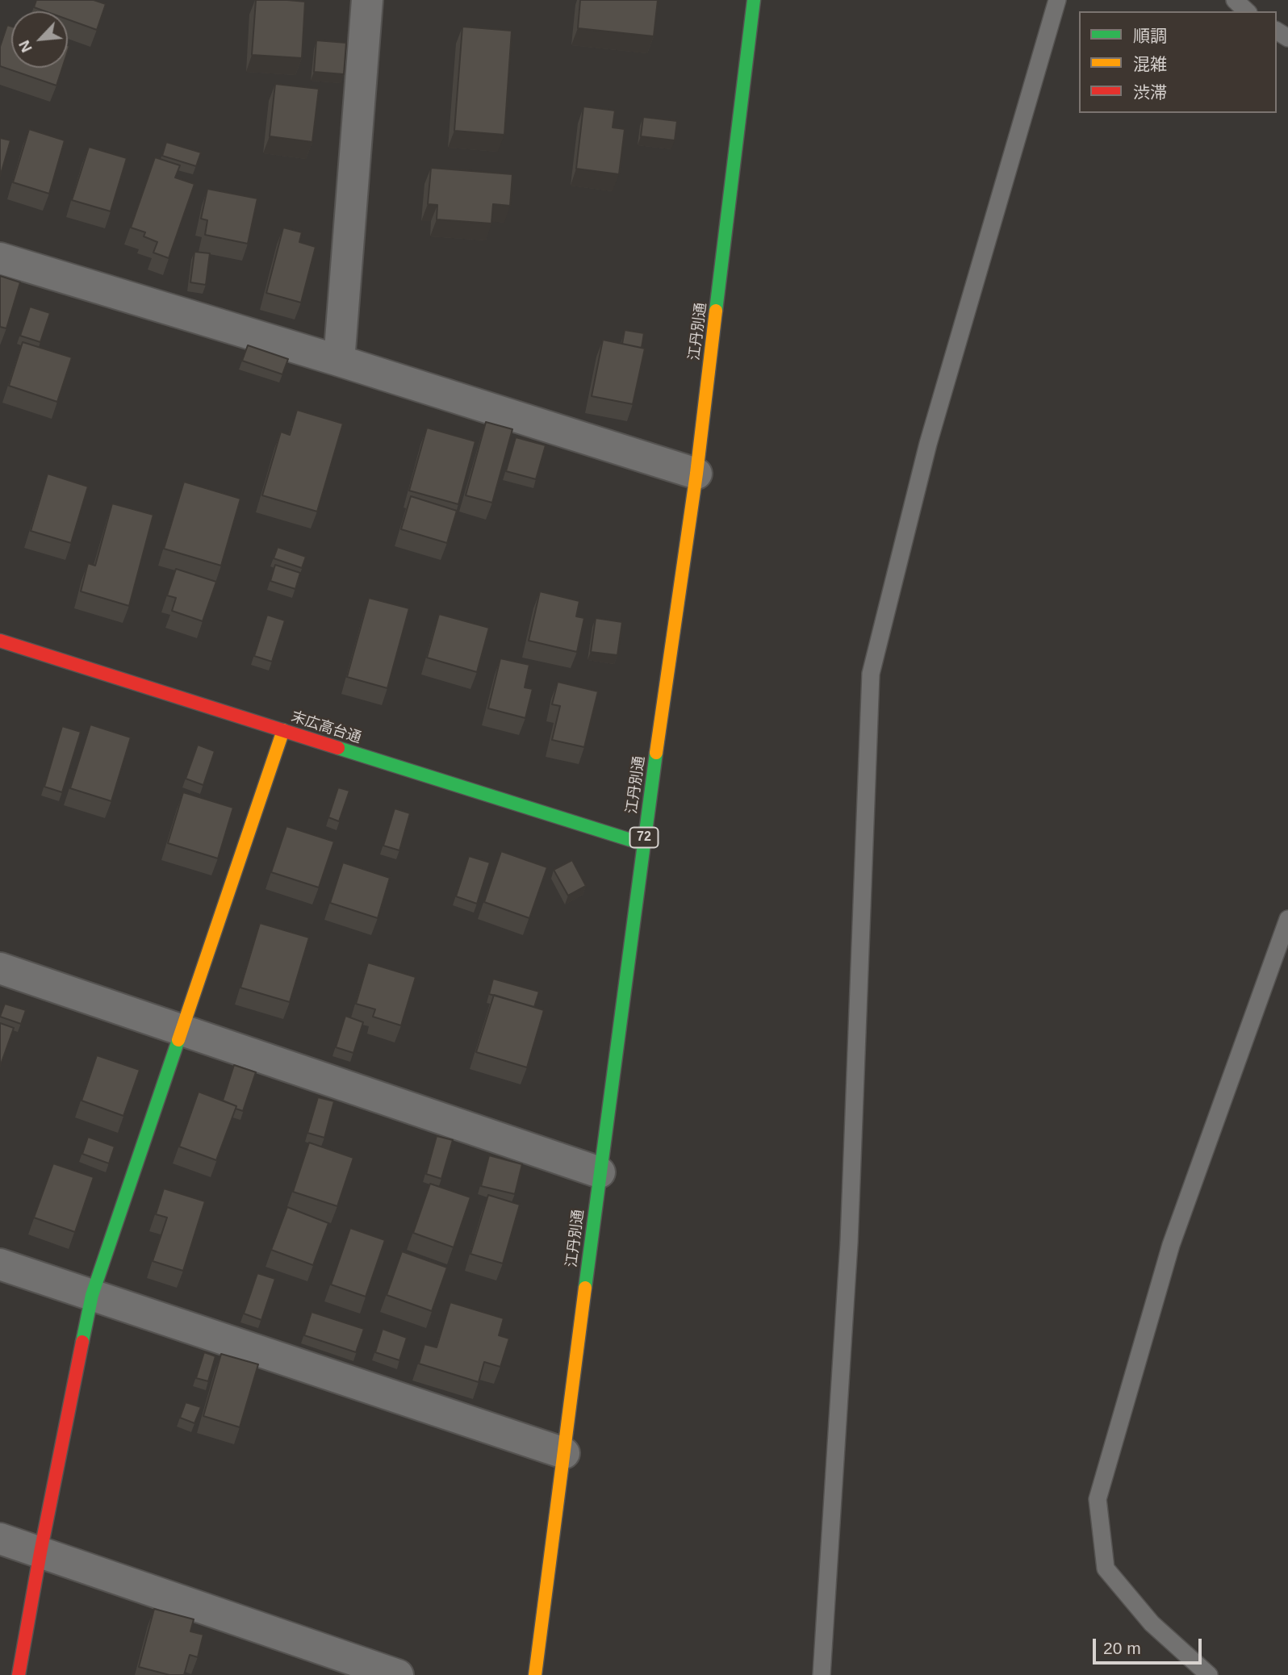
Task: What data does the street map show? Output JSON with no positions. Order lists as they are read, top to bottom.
{
  "streets": {
    "main road": ["江丹別通", "末広高台通", "72"]
  },
  "crossings": [
    ["江丹別通", "末広高台通"]
  ],
  "legend": ["順調", "混雑", "渋滞"],
  "scale_bar": "20 m",
  "north": "bottom left"
}
